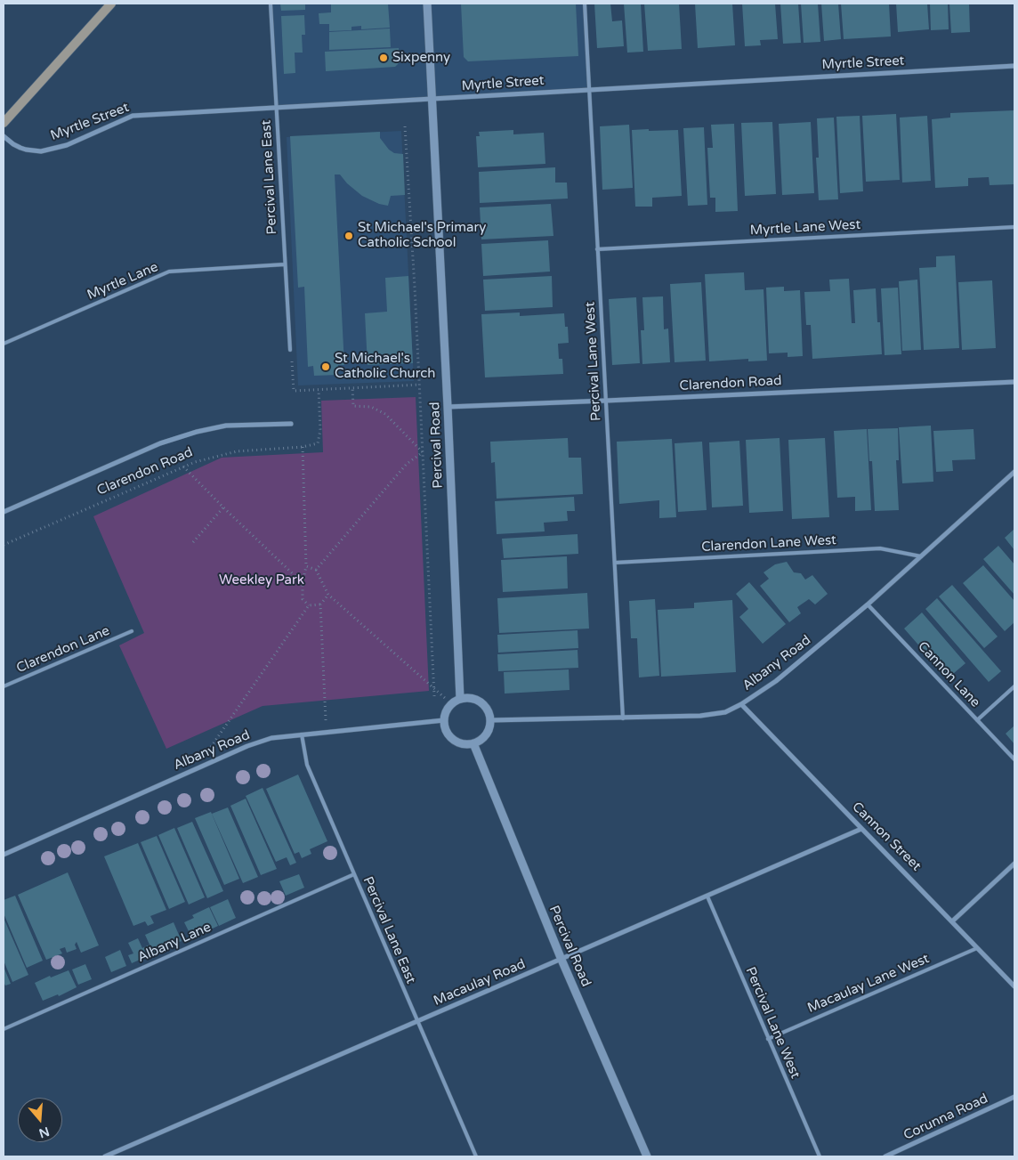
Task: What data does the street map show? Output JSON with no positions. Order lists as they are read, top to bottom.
{
  "streets": {
    "street": [
      "Myrtle Street",
      "Clarendon Road",
      "Percival Road",
      "Albany Road",
      "Cannon Street",
      "Macaulay Road",
      "Corunna Road"
    ],
    "lane": [
      "Percival Lane East",
      "Myrtle Lane West",
      "Myrtle Lane",
      "Percival Lane West",
      "Clarendon Lane West",
      "Clarendon Lane",
      "Cannon Lane",
      "Albany Lane",
      "Macaulay Lane West"
    ]
  },
  "crossings": [
    ["Myrtle Street", "Percival Lane East"],
    ["Myrtle Street", "Percival Lane West"],
    ["Myrtle Street", "Percival Road"],
    ["Percival Lane East", "Myrtle Lane"],
    ["Percival Lane East", "Albany Road"],
    ["Percival Lane East", "Albany Lane"],
    ["Percival Lane East", "Macaulay Road"],
    ["Myrtle Lane West", "Percival Lane West"],
    ["Percival Lane West", "Clarendon Road"],
    ["Percival Lane West", "Clarendon Lane West"],
    ["Percival Lane West", "Albany Road"],
    ["Percival Lane West", "Macaulay Road"],
    ["Percival Lane West", "Macaulay Lane West"],
    ["Clarendon Road", "Percival Road"],
    ["Percival Road", "Albany Road"],
    ["Percival Road", "Macaulay Road"],
    ["Clarendon Lane West", "Albany Road"],
    ["Albany Road", "Cannon Lane"],
    ["Albany Road", "Cannon Street"],
    ["Cannon Street", "Macaulay Road"],
    ["Cannon Street", "Macaulay Lane West"]
  ],
  "parks": ["Weekley Park"],
  "places": ["Sixpenny", "St Michael's Primary Catholic School", "St Michael's Catholic Church"],
  "north": "bottom"
}
